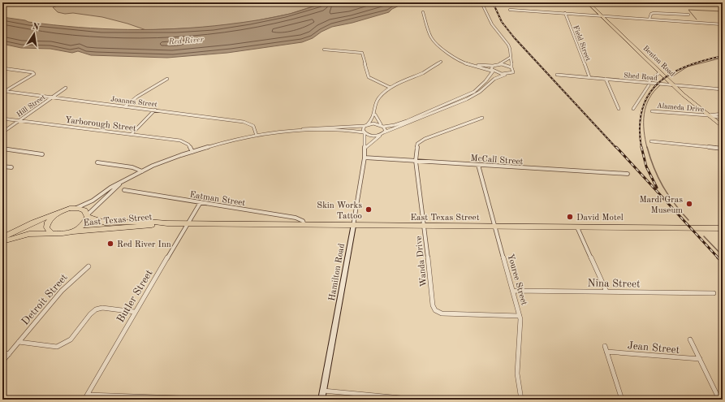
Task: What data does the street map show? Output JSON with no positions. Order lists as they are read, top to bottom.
{
  "streets": {
    "main road": ["Benton Road", "East Texas Street"],
    "street": [
      "Field Street",
      "Shed Road",
      "Joannes Street",
      "Hill Street",
      "Alameda Drive",
      "Yarborough Street",
      "McCall Street",
      "Eatman Street",
      "Wanda Drive",
      "Hamilton Road",
      "Youree Street",
      "Nina Street",
      "Butler Street",
      "Detroit Street",
      "Jean Street"
    ]
  },
  "crossings": [
    ["Field Street", "Shed Road"],
    ["Benton Road", "Shed Road"],
    ["Benton Road", "Alameda Drive"],
    ["Joannes Street", "Hill Street"],
    ["Hill Street", "Yarborough Street"],
    ["McCall Street", "Wanda Drive"],
    ["McCall Street", "Hamilton Road"],
    ["McCall Street", "Youree Street"],
    ["Eatman Street", "East Texas Street"],
    ["Eatman Street", "Butler Street"],
    ["East Texas Street", "Wanda Drive"],
    ["East Texas Street", "Hamilton Road"],
    ["East Texas Street", "Youree Street"],
    ["East Texas Street", "Butler Street"],
    ["Wanda Drive", "Youree Street"],
    ["Youree Street", "Nina Street"]
  ],
  "water": ["Red River"],
  "places": [
    "Mardi Gras Museum",
    "Skin Works Tattoo",
    "David Motel",
    "Red River Inn"
  ],
  "north": "top"
}
